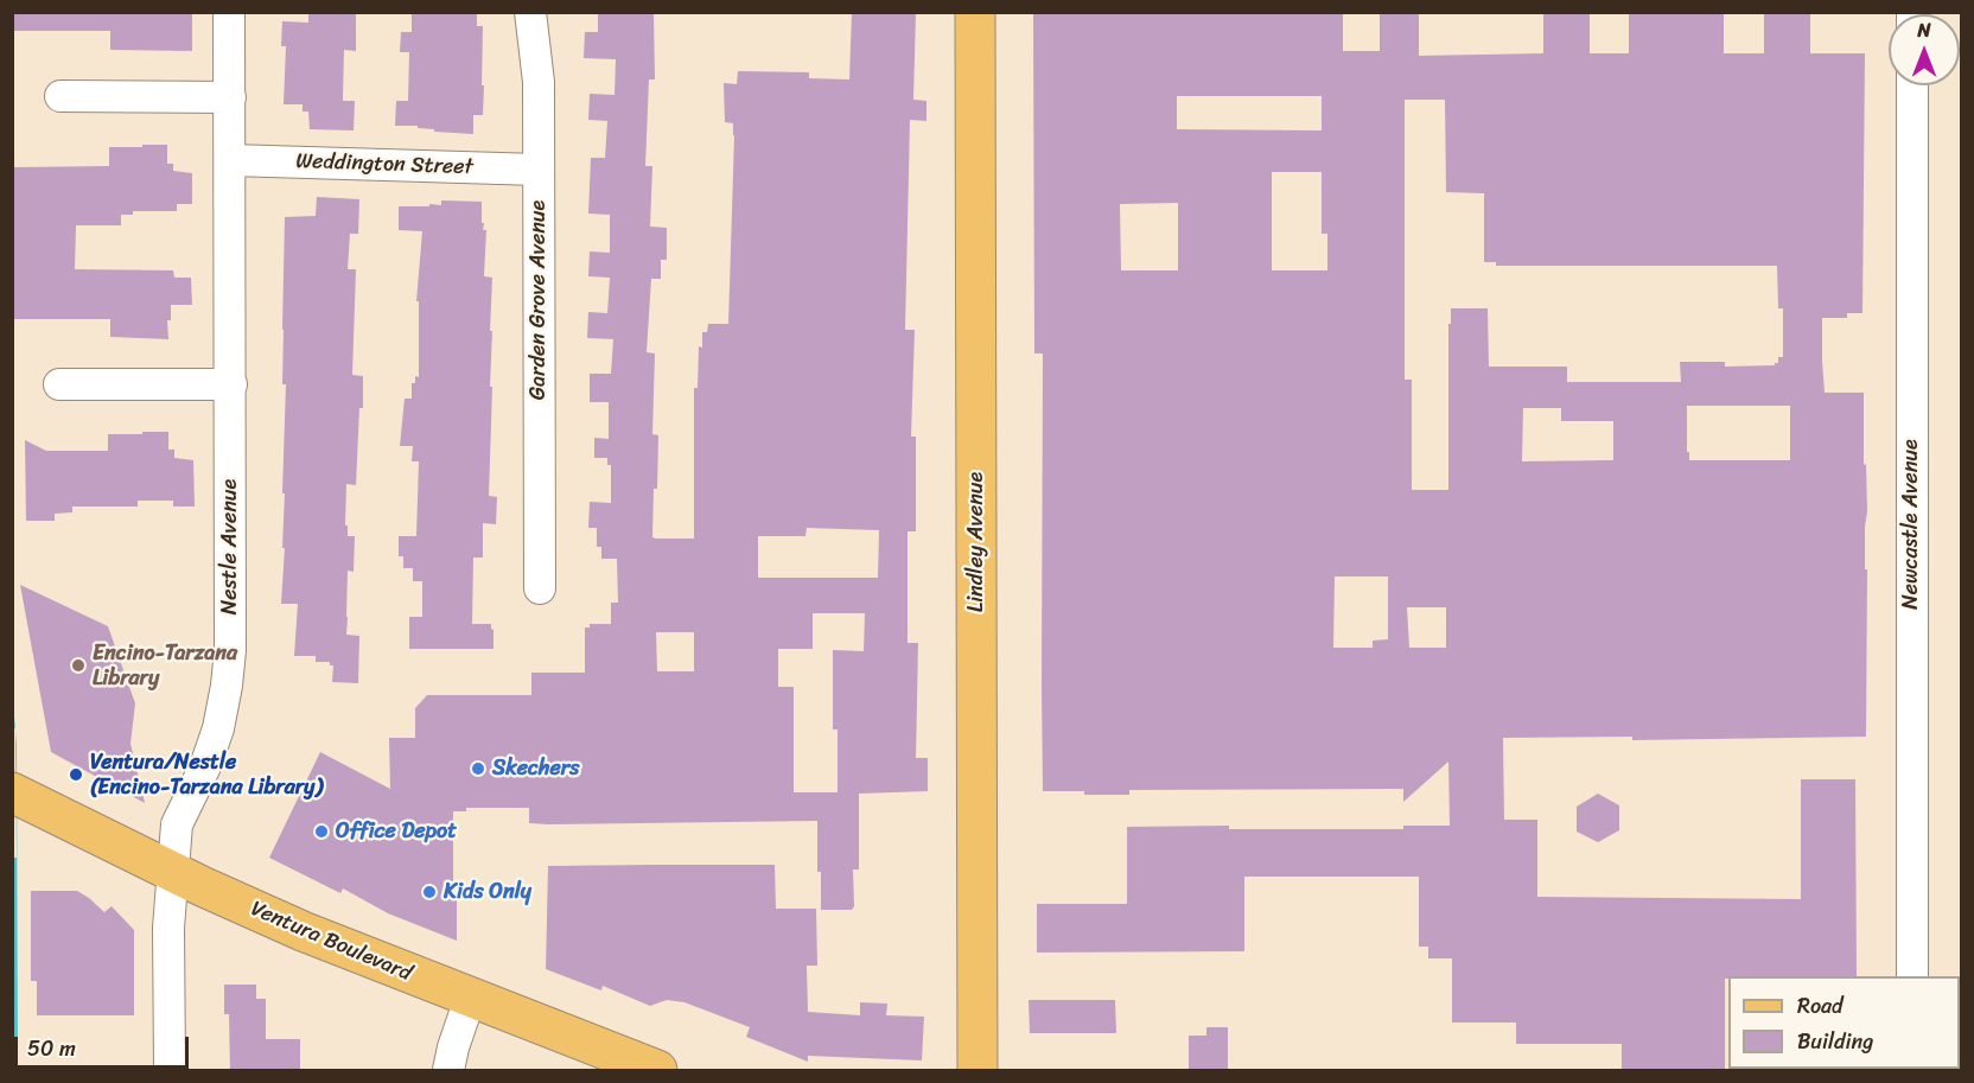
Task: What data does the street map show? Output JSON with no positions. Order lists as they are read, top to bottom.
{
  "streets": {
    "main road": ["Lindley Avenue", "Ventura Boulevard"],
    "street": [
      "Weddington Street",
      "Garden Grove Avenue",
      "Newcastle Avenue",
      "Nestle Avenue"
    ]
  },
  "crossings": [
    ["Weddington Street", "Garden Grove Avenue"],
    ["Weddington Street", "Nestle Avenue"],
    ["Nestle Avenue", "Ventura Boulevard"]
  ],
  "places": [
    "Encino-Tarzana Library",
    "Skechers",
    "Ventura/Nestle (Encino-Tarzana Library)",
    "Office Depot",
    "Kids Only"
  ],
  "legend": ["Road", "Building"],
  "scale_bar": "50 m",
  "north": "top"
}
